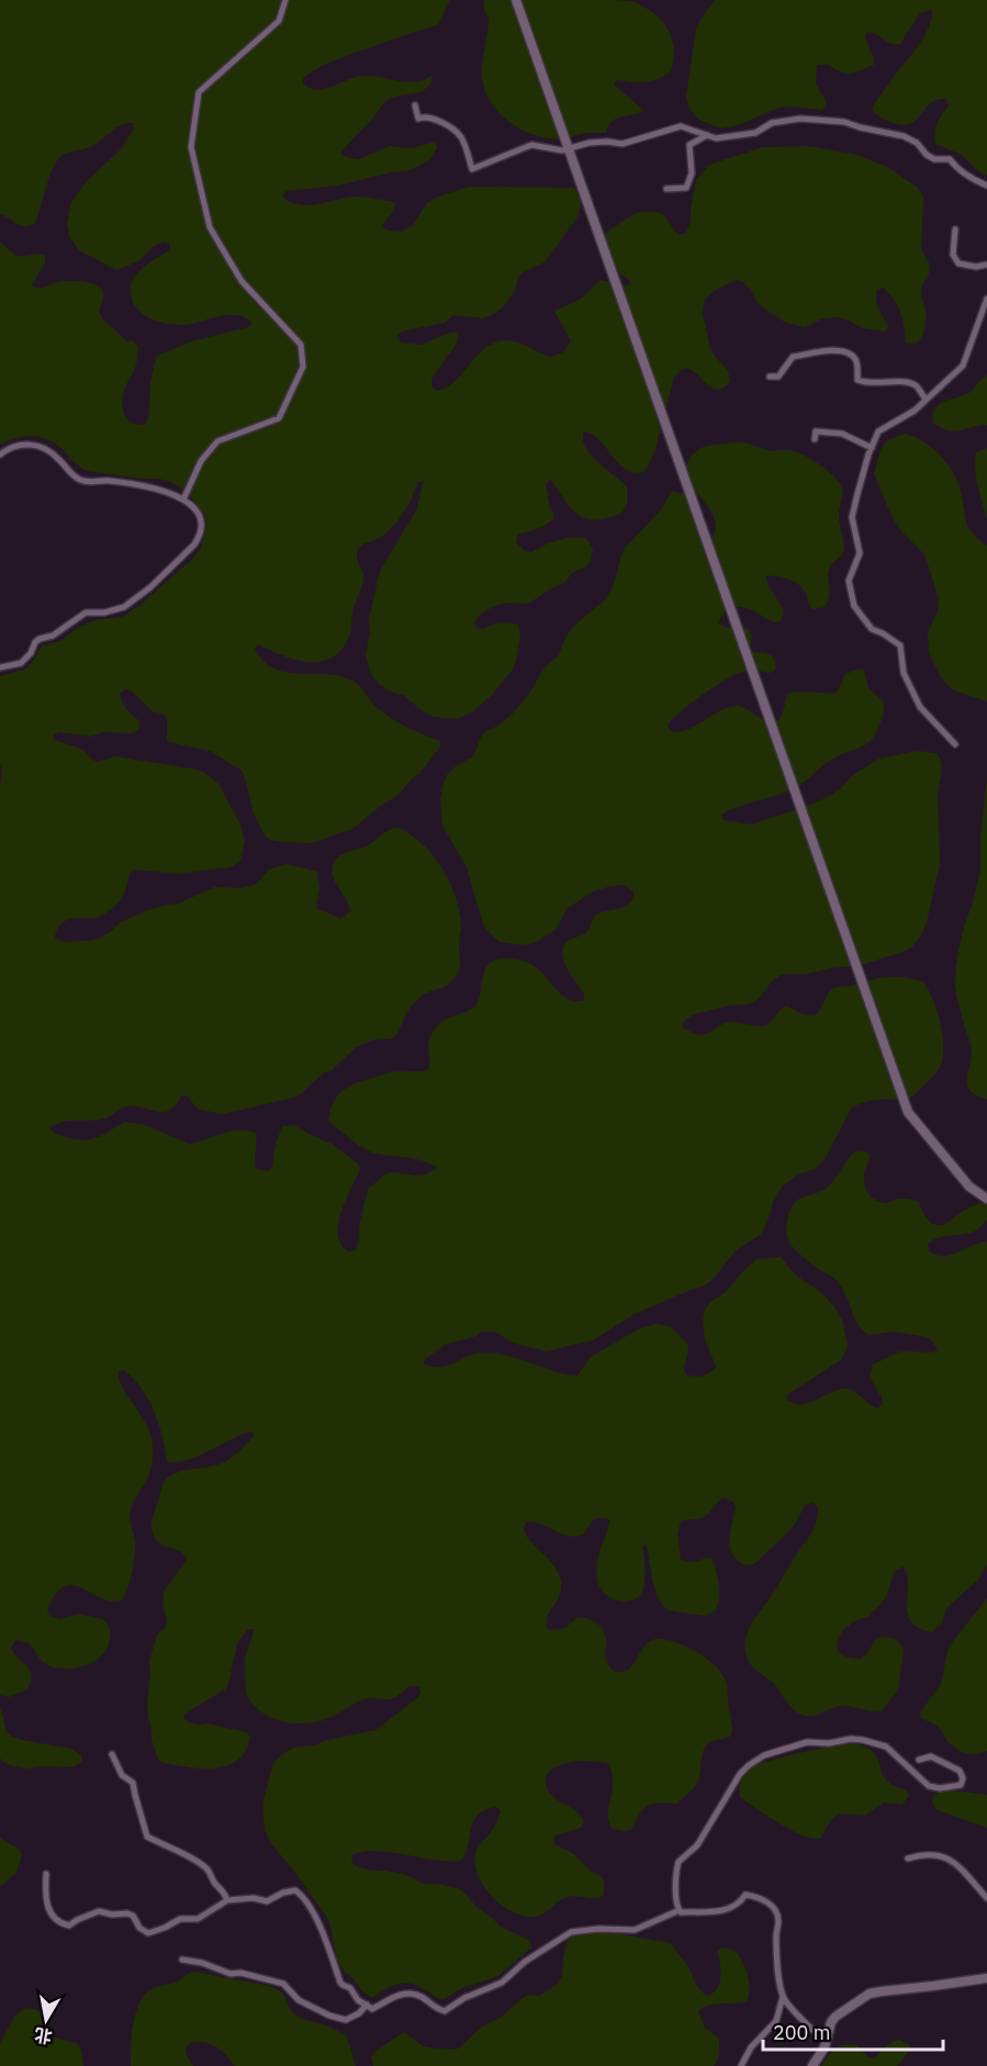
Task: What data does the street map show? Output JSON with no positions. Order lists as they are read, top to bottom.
{
  "scale_bar": "200 m",
  "north": "bottom"
}
